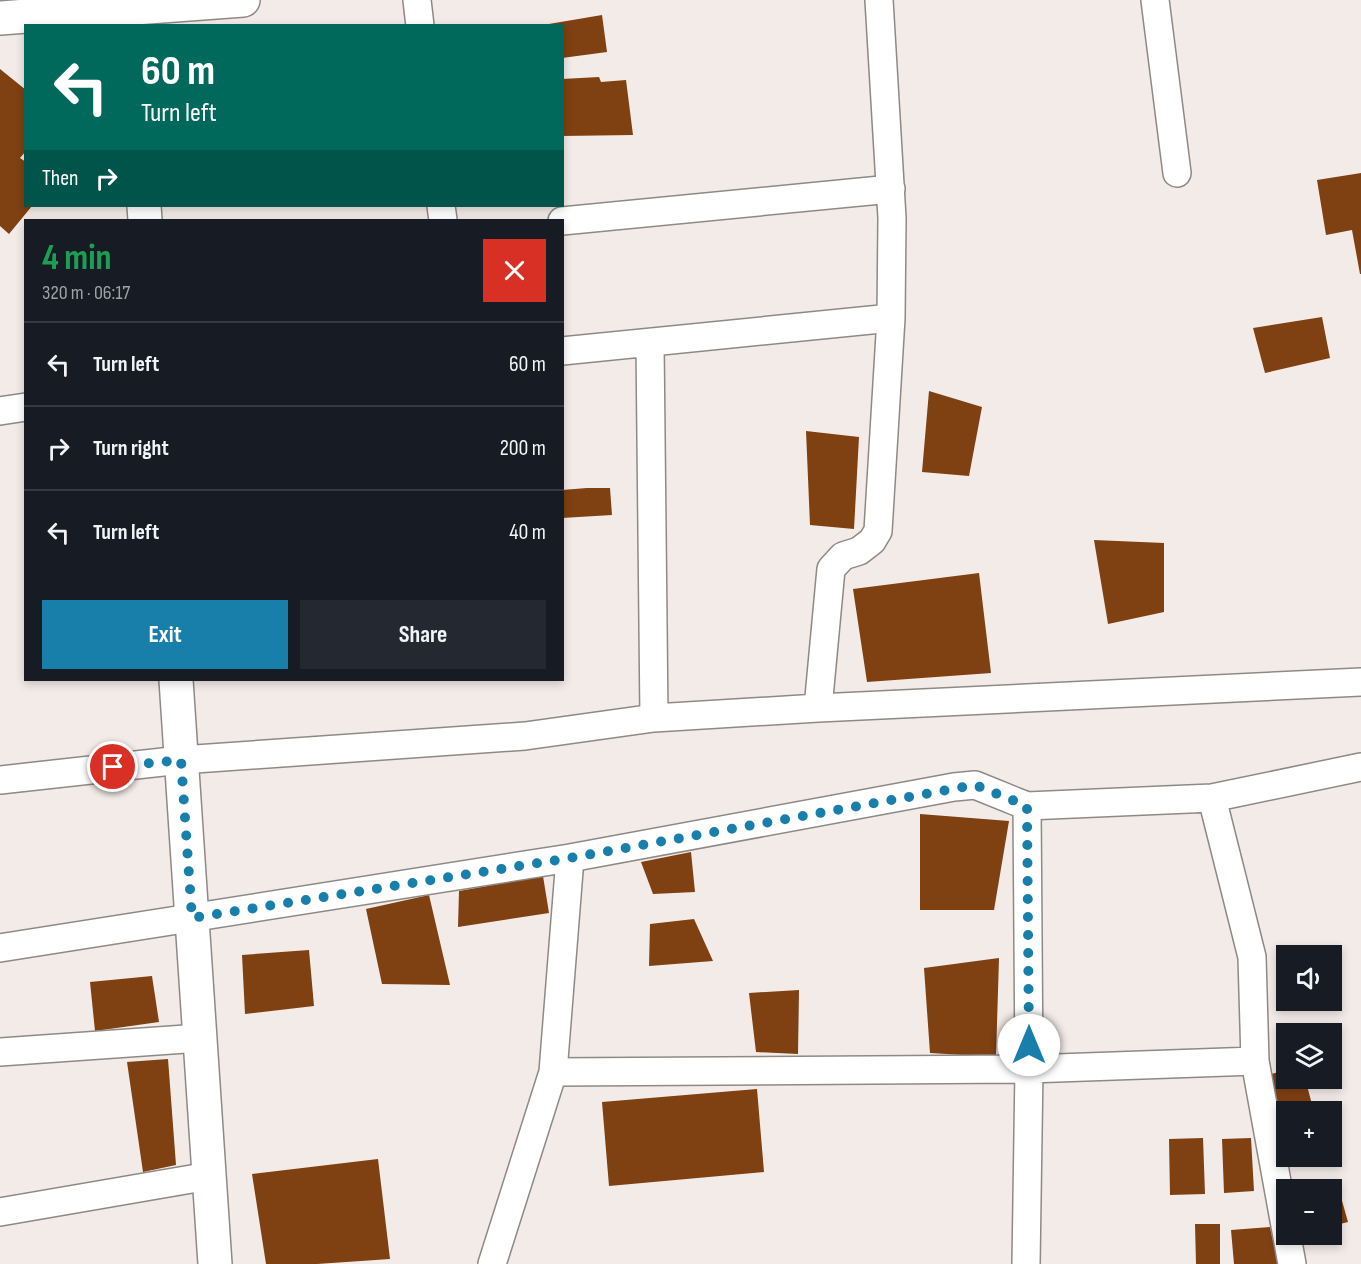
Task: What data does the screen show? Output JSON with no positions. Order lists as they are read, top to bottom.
{
  "page": {
    "turn": ["60 m", "Turn left"],
    "then": "Then",
    "heading": ["4 min", "320 m · 06:17"],
    "list": [
      {
        "name": "Turn left",
        "value": "60 m"
      },
      {
        "name": "Turn right",
        "value": "200 m"
      },
      {
        "name": "Turn left",
        "value": "40 m"
      }
    ],
    "buttons": ["Exit", "Share"],
    "map_buttons": ["+", "−"]
  }
}
